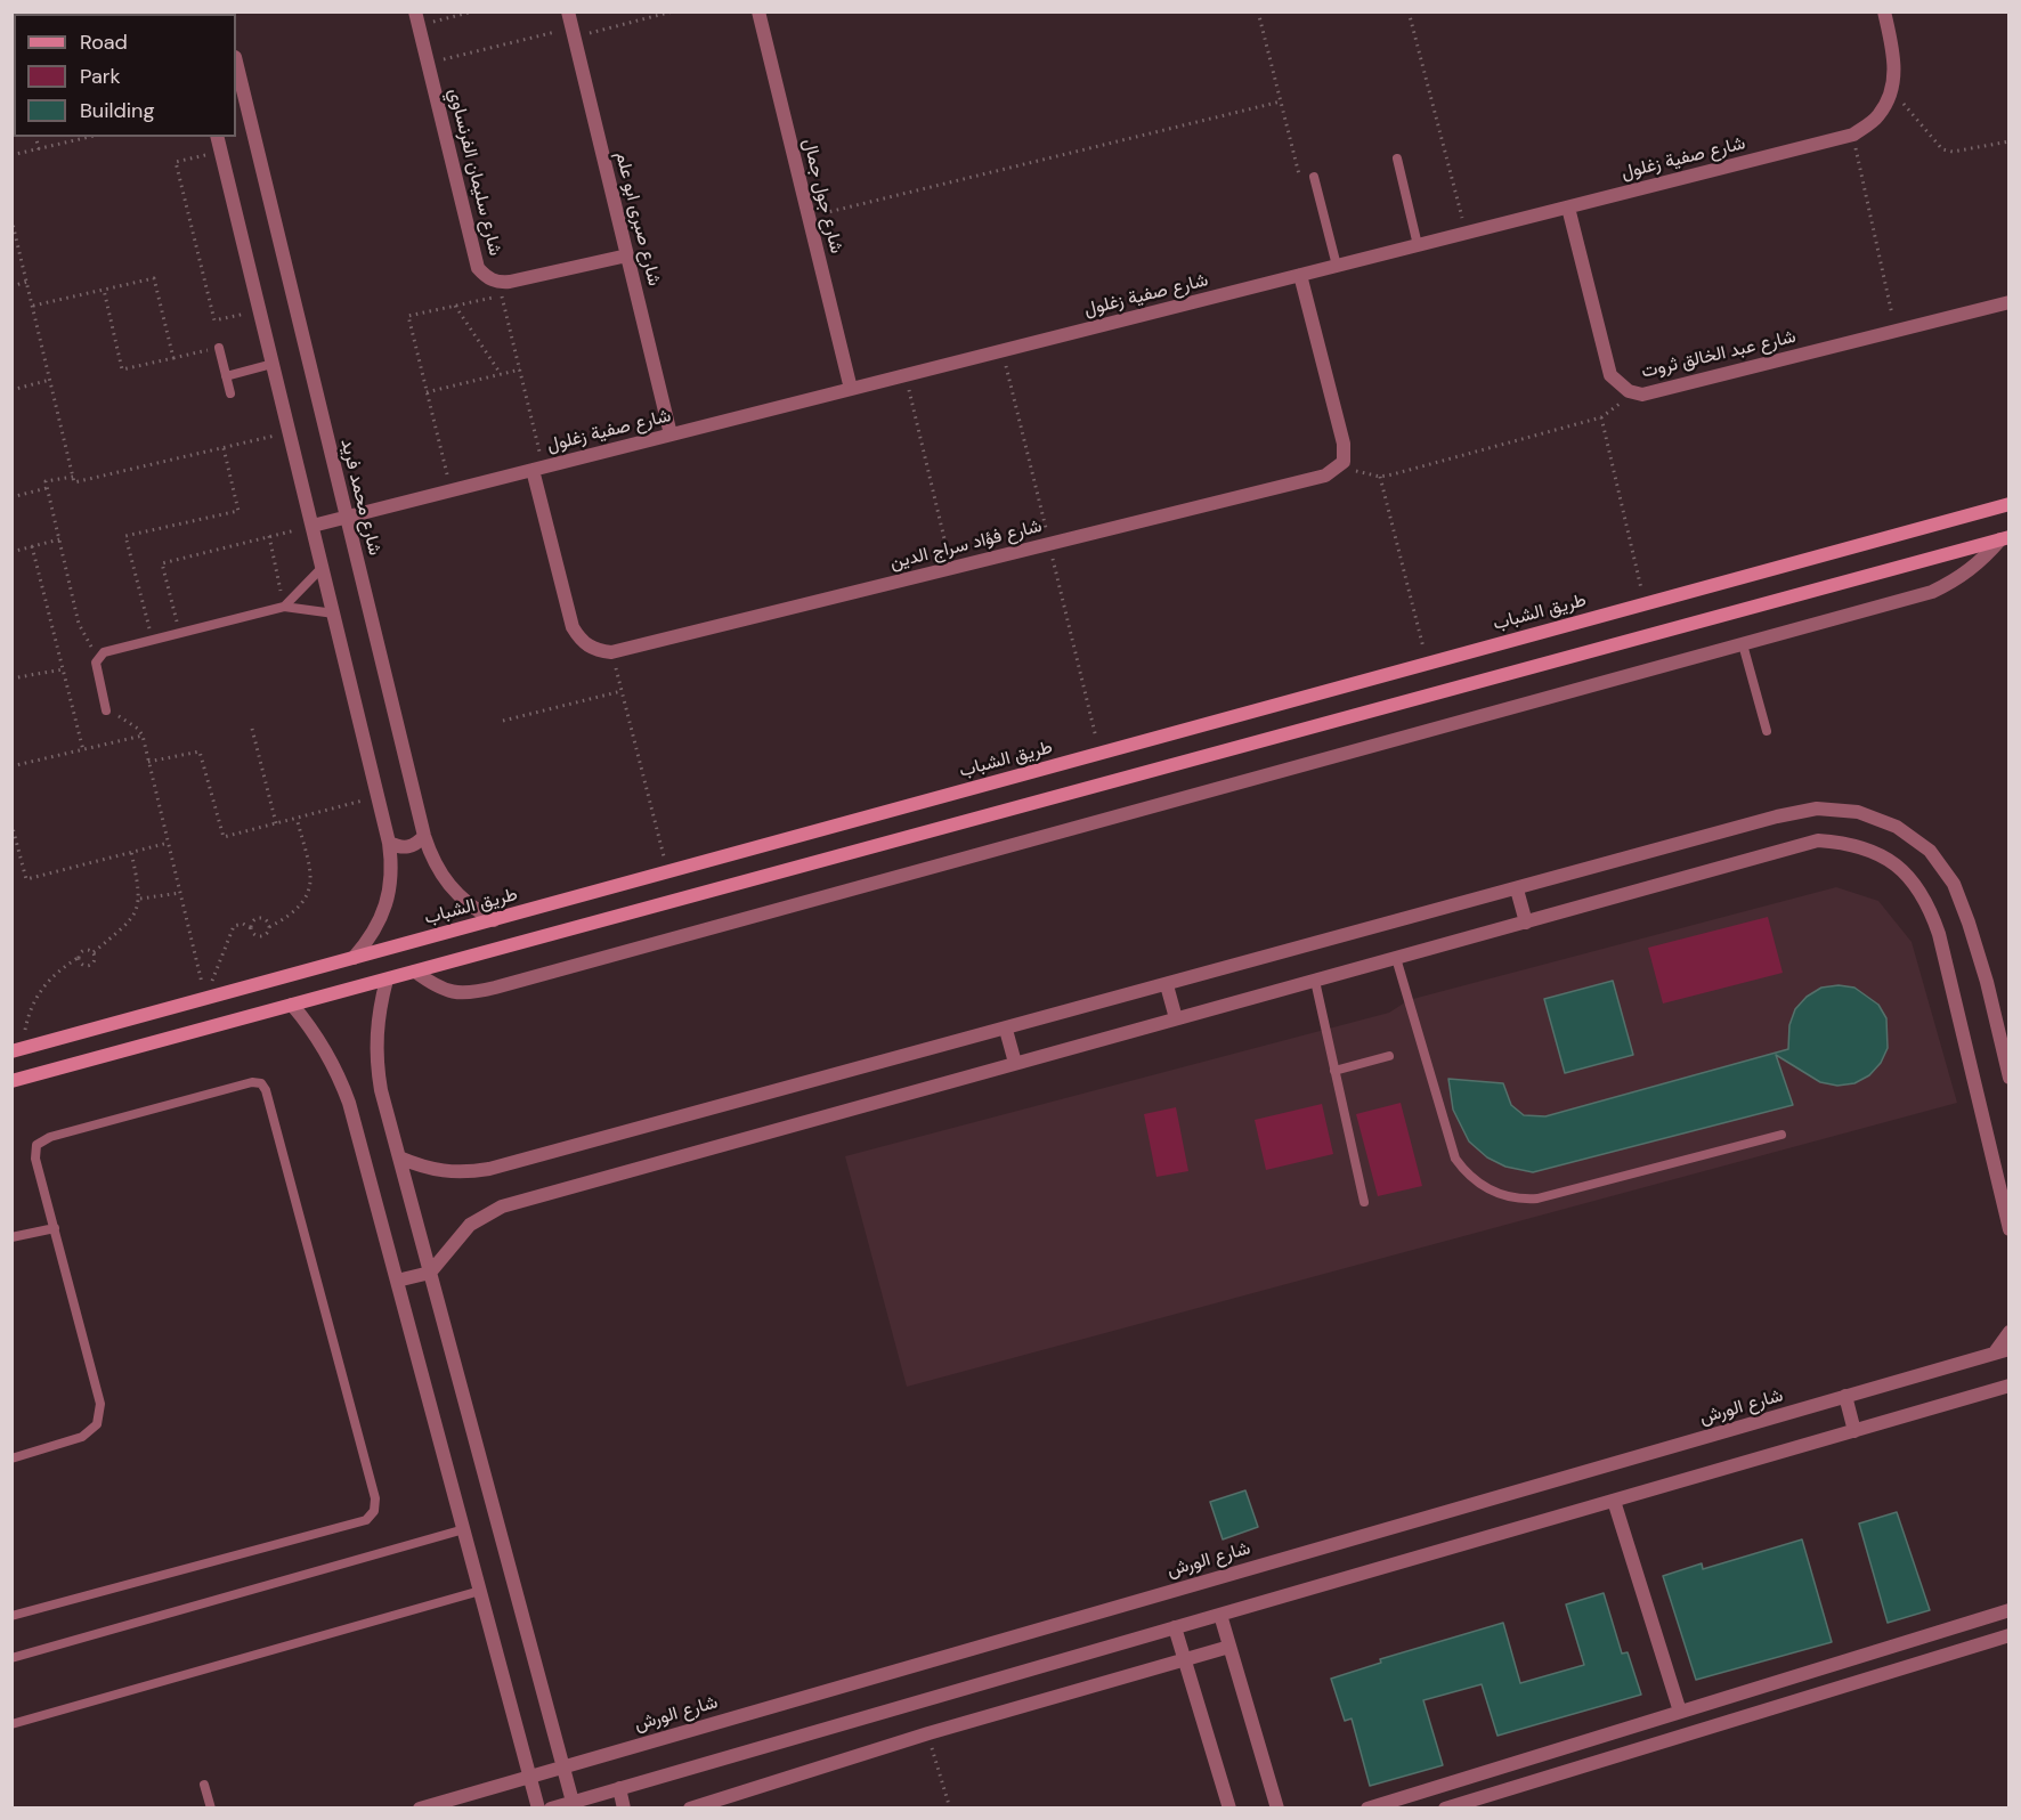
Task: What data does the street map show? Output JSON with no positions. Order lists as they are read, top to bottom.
{
  "streets": {
    "street": [
      "شارع صفية زغلول",
      "شارع سليمان الفرنساوي",
      "شارع جول جمال",
      "شارع صبرى ابو علم",
      "شارع عبد الخالق ثروت",
      "شارع محمد فريد",
      "شارع فؤاد سراج الدين",
      "طريق الشباب",
      "شارع الورش"
    ]
  },
  "crossings": [
    ["شارع صفية زغلول", "شارع جول جمال"],
    ["شارع صفية زغلول", "شارع صبرى ابو علم"],
    ["شارع صفية زغلول", "شارع عبد الخالق ثروت"],
    ["شارع صفية زغلول", "شارع محمد فريد"],
    ["شارع سليمان الفرنساوي", "شارع صبرى ابو علم"],
    ["شارع محمد فريد", "طريق الشباب"]
  ],
  "legend": ["Road", "Park", "Building"]
}
